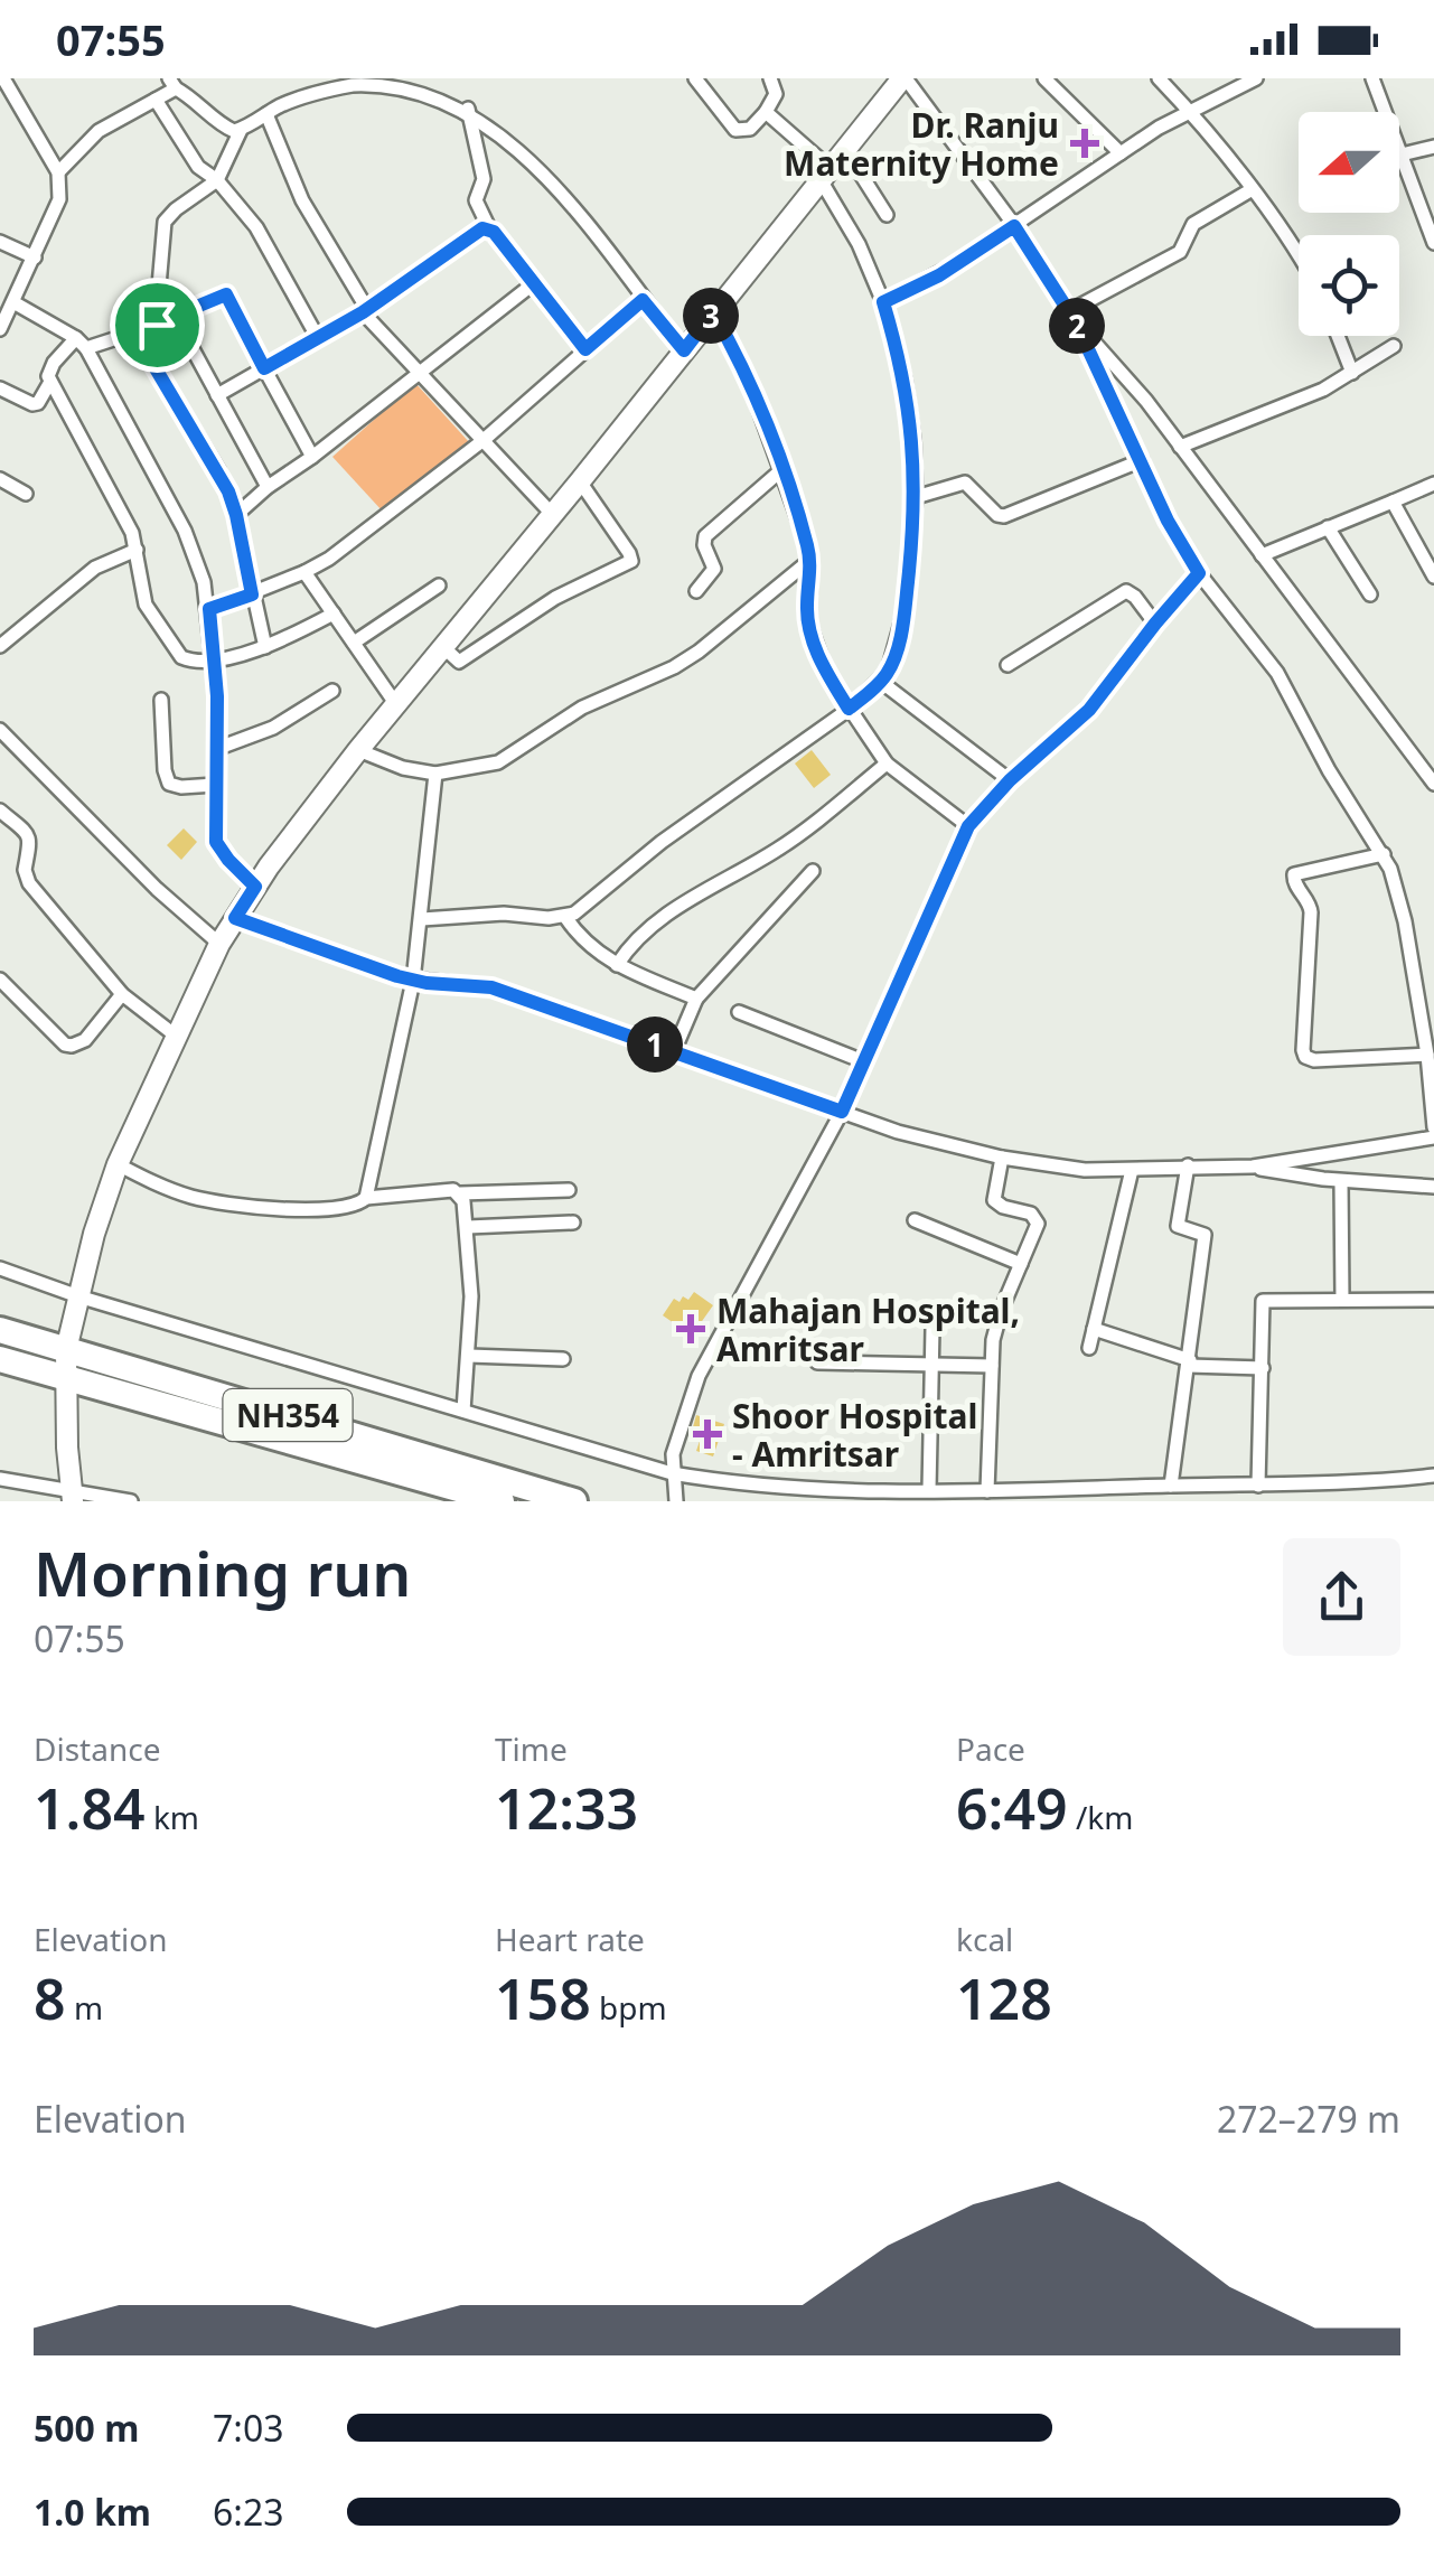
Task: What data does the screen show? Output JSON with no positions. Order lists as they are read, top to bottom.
{
  "streets": {
    "highway": ["NH354"]
  },
  "places": {
    "health": ["Dr. Ranju Maternity Home", "Mahajan Hospital, Amritsar", "Shoor Hospital - Amritsar"]
  },
  "north": "left",
  "page": {
    "status": "07:55",
    "pins": ["3", "2", "1"],
    "heading": ["Morning run", "07:55"],
    "stats": [
      ["Distance", "1.84 km"],
      ["Time", "12:33"],
      ["Pace", "6:49 /km"],
      ["Elevation", "8 m"],
      ["Heart rate", "158 bpm"],
      ["kcal", "128"]
    ],
    "chart": ["Elevation", "272–279 m"],
    "list": [
      {
        "name": "500 m",
        "note": "7:03"
      },
      {
        "name": "1.0 km",
        "note": "6:23"
      }
    ]
  }
}
